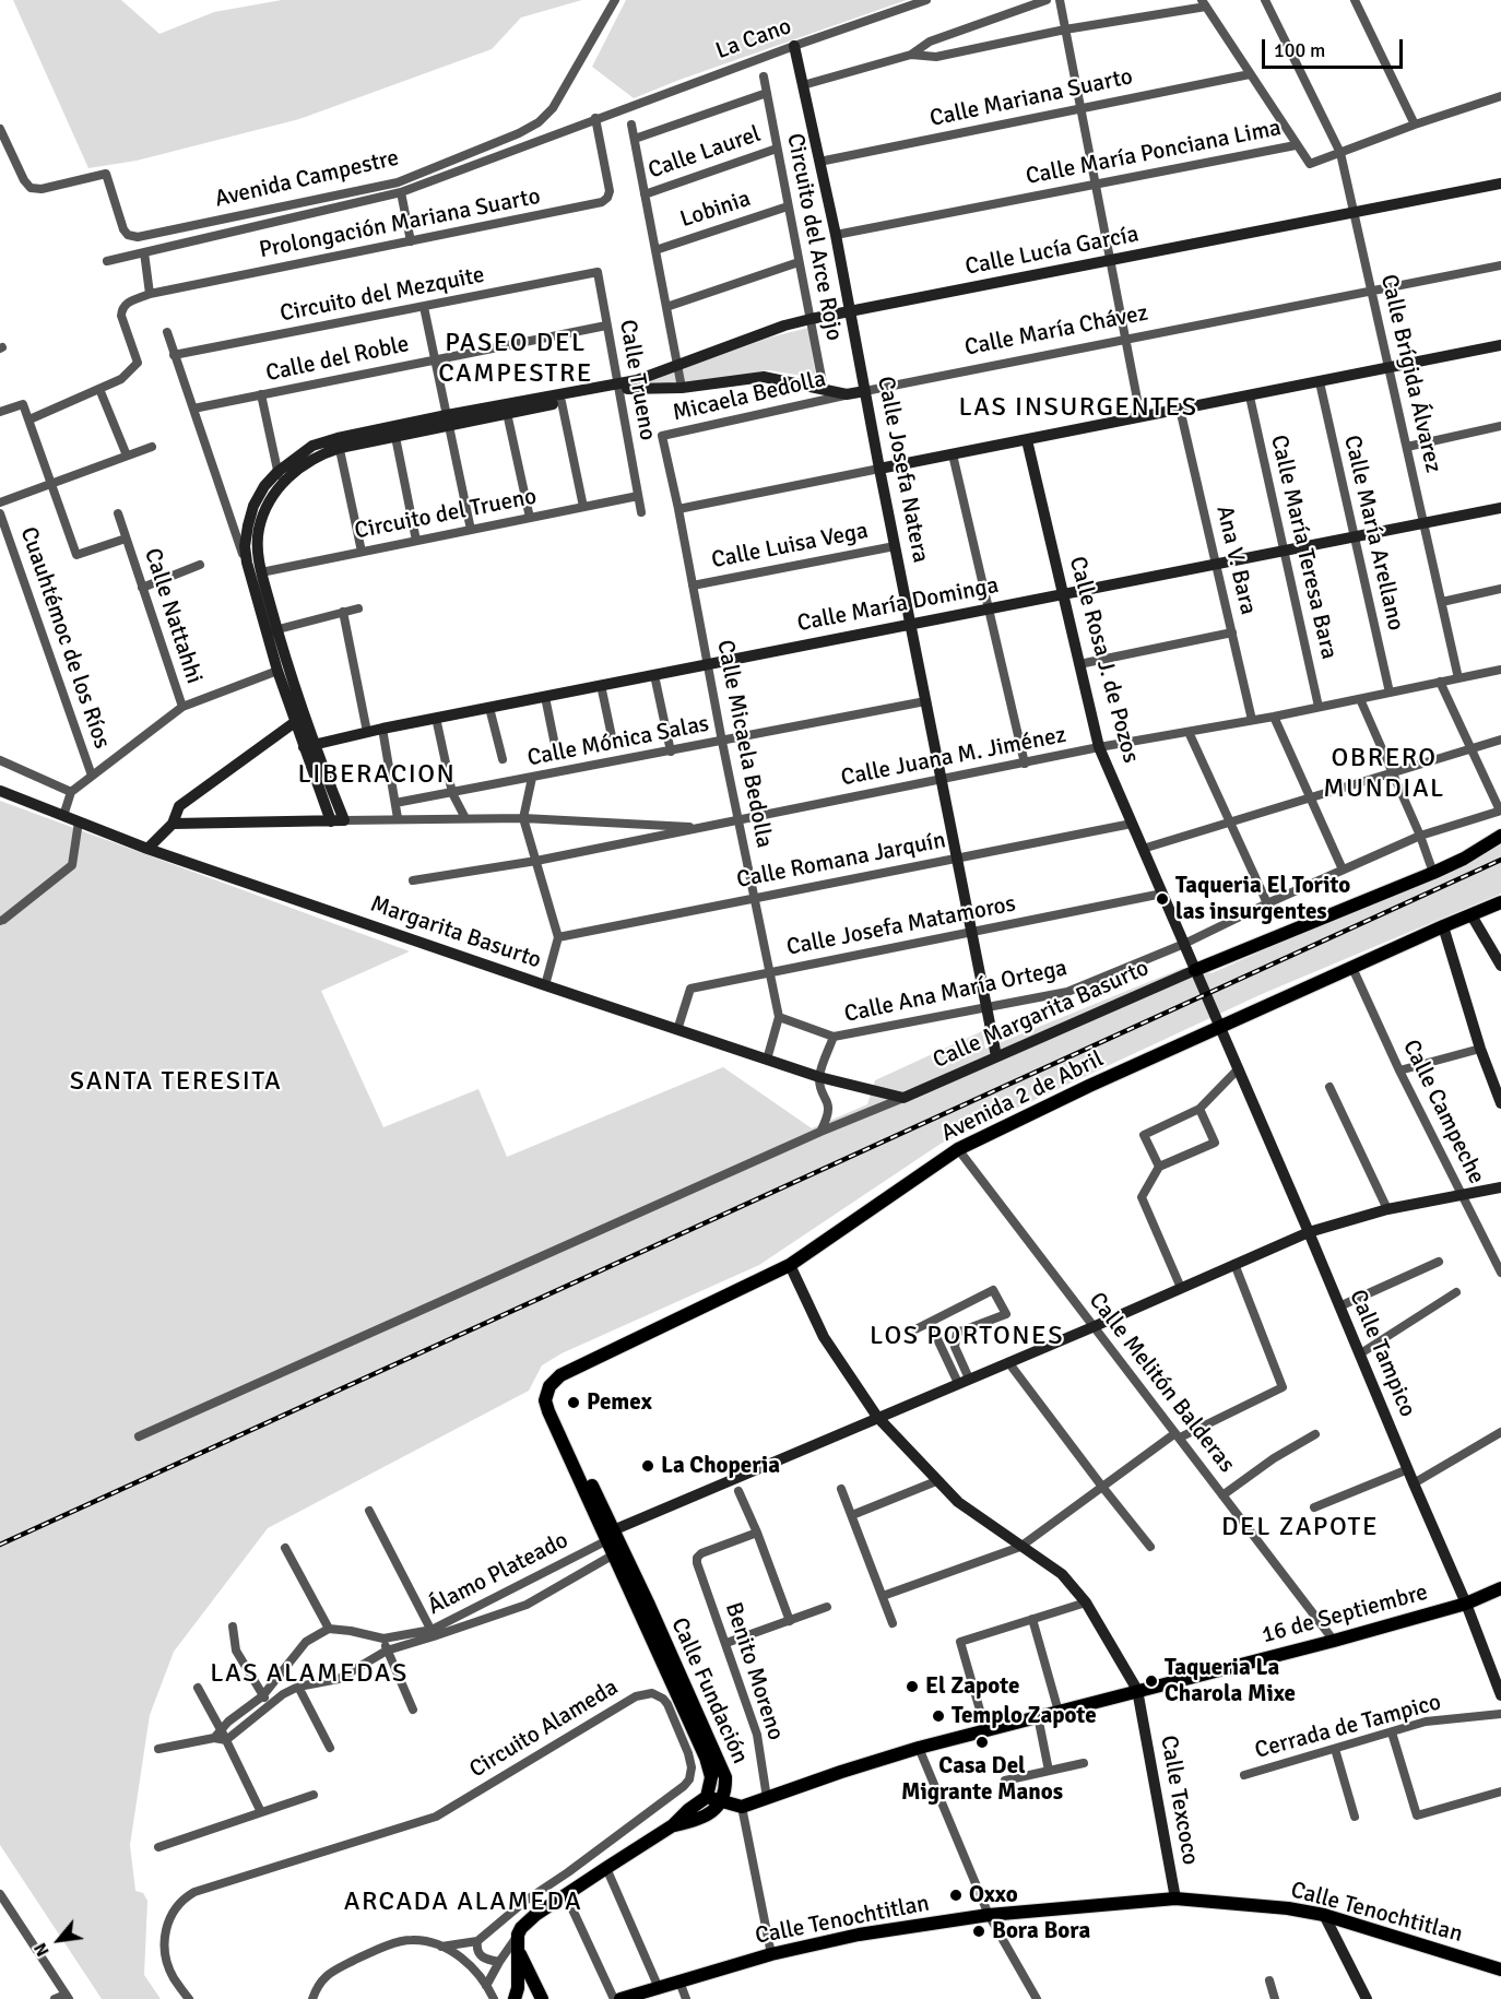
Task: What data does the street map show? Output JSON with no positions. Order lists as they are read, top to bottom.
{
  "streets": {
    "main road": [
      "Avenida 2 de Abril",
      "16 de Septiembre",
      "Calle Fundación",
      "Calle Tenochtitlan"
    ],
    "street": [
      "La Cano",
      "Calle Mariana Suarto",
      "Calle Laurel",
      "Calle María Ponciana Lima",
      "Avenida Campestre",
      "Lobinia",
      "Prolongación Mariana Suarto",
      "Circuito del Arce Rojo",
      "Calle Lucía García",
      "Circuito del Mezquite",
      "Calle María Chávez",
      "Calle del Roble",
      "Calle Brígida Álvarez",
      "Calle Trueno",
      "Micaela Bedolla",
      "Calle Josefa Natera",
      "Circuito del Trueno",
      "Calle María Arellano",
      "Calle Luisa Vega",
      "Calle María Teresa Bara",
      "Ana V. Bara",
      "Calle María Dominga",
      "Calle Nattahhi",
      "Cuauhtémoc de los Ríos",
      "Calle Rosa J. de Pozos",
      "Calle Mónica Salas",
      "Calle Micaela Bedolla",
      "Calle Juana M. Jiménez",
      "Calle Romana Jarquín",
      "Calle Josefa Matamoros",
      "Margarita Basurto",
      "Calle Ana María Ortega",
      "Calle Margarita Basurto",
      "Calle Campeche",
      "Calle Tampico",
      "Calle Melitón Balderas",
      "Álamo Plateado",
      "Benito Moreno",
      "Cerrada de Tampico",
      "Circuito Alameda",
      "Calle Texcoco"
    ]
  },
  "crossings": [
    ["La Cano", "Prolongación Mariana Suarto"],
    ["La Cano", "Calle Josefa Natera"],
    ["Calle Mariana Suarto", "Calle Josefa Natera"],
    ["Calle Laurel", "Circuito del Arce Rojo"],
    ["Calle María Ponciana Lima", "Calle Brígida Álvarez"],
    ["Calle María Ponciana Lima", "Calle Josefa Natera"],
    ["Lobinia", "Circuito del Arce Rojo"],
    ["Circuito del Arce Rojo", "Calle Lucía García"],
    ["Circuito del Arce Rojo", "Calle María Chávez"],
    ["Calle Lucía García", "Calle María Chávez"],
    ["Calle Lucía García", "Calle Brígida Álvarez"],
    ["Calle Lucía García", "Calle Trueno"],
    ["Calle Lucía García", "Calle Josefa Natera"],
    ["Circuito del Mezquite", "Calle Trueno"],
    ["Calle María Chávez", "Calle Brígida Álvarez"],
    ["Calle María Chávez", "Calle Trueno"],
    ["Calle María Chávez", "Micaela Bedolla"],
    ["Calle María Chávez", "Calle Josefa Natera"],
    ["Calle del Roble", "Calle Trueno"],
    ["Calle Brígida Álvarez", "Calle María Dominga"],
    ["Calle Brígida Álvarez", "Calle Juana M. Jiménez"],
    ["Calle Trueno", "Circuito del Trueno"],
    ["Micaela Bedolla", "Calle Micaela Bedolla"],
    ["Calle Josefa Natera", "Calle Luisa Vega"],
    ["Calle Josefa Natera", "Calle María Dominga"],
    ["Calle Josefa Natera", "Calle Mónica Salas"],
    ["Calle Josefa Natera", "Calle Juana M. Jiménez"],
    ["Calle Josefa Natera", "Calle Romana Jarquín"],
    ["Calle Josefa Natera", "Calle Josefa Matamoros"],
    ["Calle Josefa Natera", "Calle Ana María Ortega"],
    ["Calle Josefa Natera", "Calle Margarita Basurto"],
    ["Calle María Arellano", "Calle María Dominga"],
    ["Calle María Arellano", "Calle Juana M. Jiménez"],
    ["Calle Luisa Vega", "Calle Micaela Bedolla"],
    ["Calle María Teresa Bara", "Calle María Dominga"],
    ["Calle María Teresa Bara", "Calle Juana M. Jiménez"],
    ["Ana V. Bara", "Calle María Dominga"],
    ["Ana V. Bara", "Calle Juana M. Jiménez"],
    ["Calle María Dominga", "Calle Rosa J. de Pozos"],
    ["Calle María Dominga", "Calle Micaela Bedolla"],
    ["Calle Rosa J. de Pozos", "Calle Juana M. Jiménez"],
    ["Calle Rosa J. de Pozos", "Calle Romana Jarquín"],
    ["Calle Rosa J. de Pozos", "Calle Josefa Matamoros"],
    ["Calle Rosa J. de Pozos", "Calle Ana María Ortega"],
    ["Calle Rosa J. de Pozos", "Calle Margarita Basurto"],
    ["Calle Rosa J. de Pozos", "Avenida 2 de Abril"],
    ["Calle Rosa J. de Pozos", "Calle Tampico"],
    ["Calle Mónica Salas", "Calle Micaela Bedolla"],
    ["Calle Micaela Bedolla", "Calle Juana M. Jiménez"],
    ["Calle Micaela Bedolla", "Calle Romana Jarquín"],
    ["Calle Micaela Bedolla", "Calle Josefa Matamoros"],
    ["Calle Micaela Bedolla", "Margarita Basurto"],
    ["Calle Micaela Bedolla", "Calle Ana María Ortega"],
    ["Calle Josefa Matamoros", "Margarita Basurto"],
    ["Margarita Basurto", "Calle Margarita Basurto"],
    ["Avenida 2 de Abril", "Calle Campeche"],
    ["Avenida 2 de Abril", "Calle Tampico"],
    ["Avenida 2 de Abril", "Calle Melitón Balderas"],
    ["Avenida 2 de Abril", "Calle Fundación"],
    ["Avenida 2 de Abril", "Calle Texcoco"],
    ["Calle Tampico", "16 de Septiembre"],
    ["Calle Melitón Balderas", "16 de Septiembre"],
    ["Álamo Plateado", "Calle Fundación"],
    ["16 de Septiembre", "Benito Moreno"],
    ["16 de Septiembre", "Calle Texcoco"],
    ["Calle Texcoco", "Calle Tenochtitlan"]
  ],
  "districts": [
    "PASEO DEL CAMPESTRE",
    "LAS INSURGENTES",
    "OBRERO MUNDIAL",
    "LIBERACION",
    "SANTA TERESITA",
    "LOS PORTONES",
    "DEL ZAPOTE",
    "LAS ALAMEDAS",
    "ARCADA ALAMEDA"
  ],
  "places": [
    "Taqueria El Torito las insurgentes",
    "Pemex",
    "La Choperia",
    "Taqueria La Charola Mixe",
    "El Zapote",
    "Templo Zapote",
    "Casa Del Migrante Manos",
    "Oxxo",
    "Bora Bora"
  ],
  "scale_bar": "100 m",
  "north": "bottom left"
}
